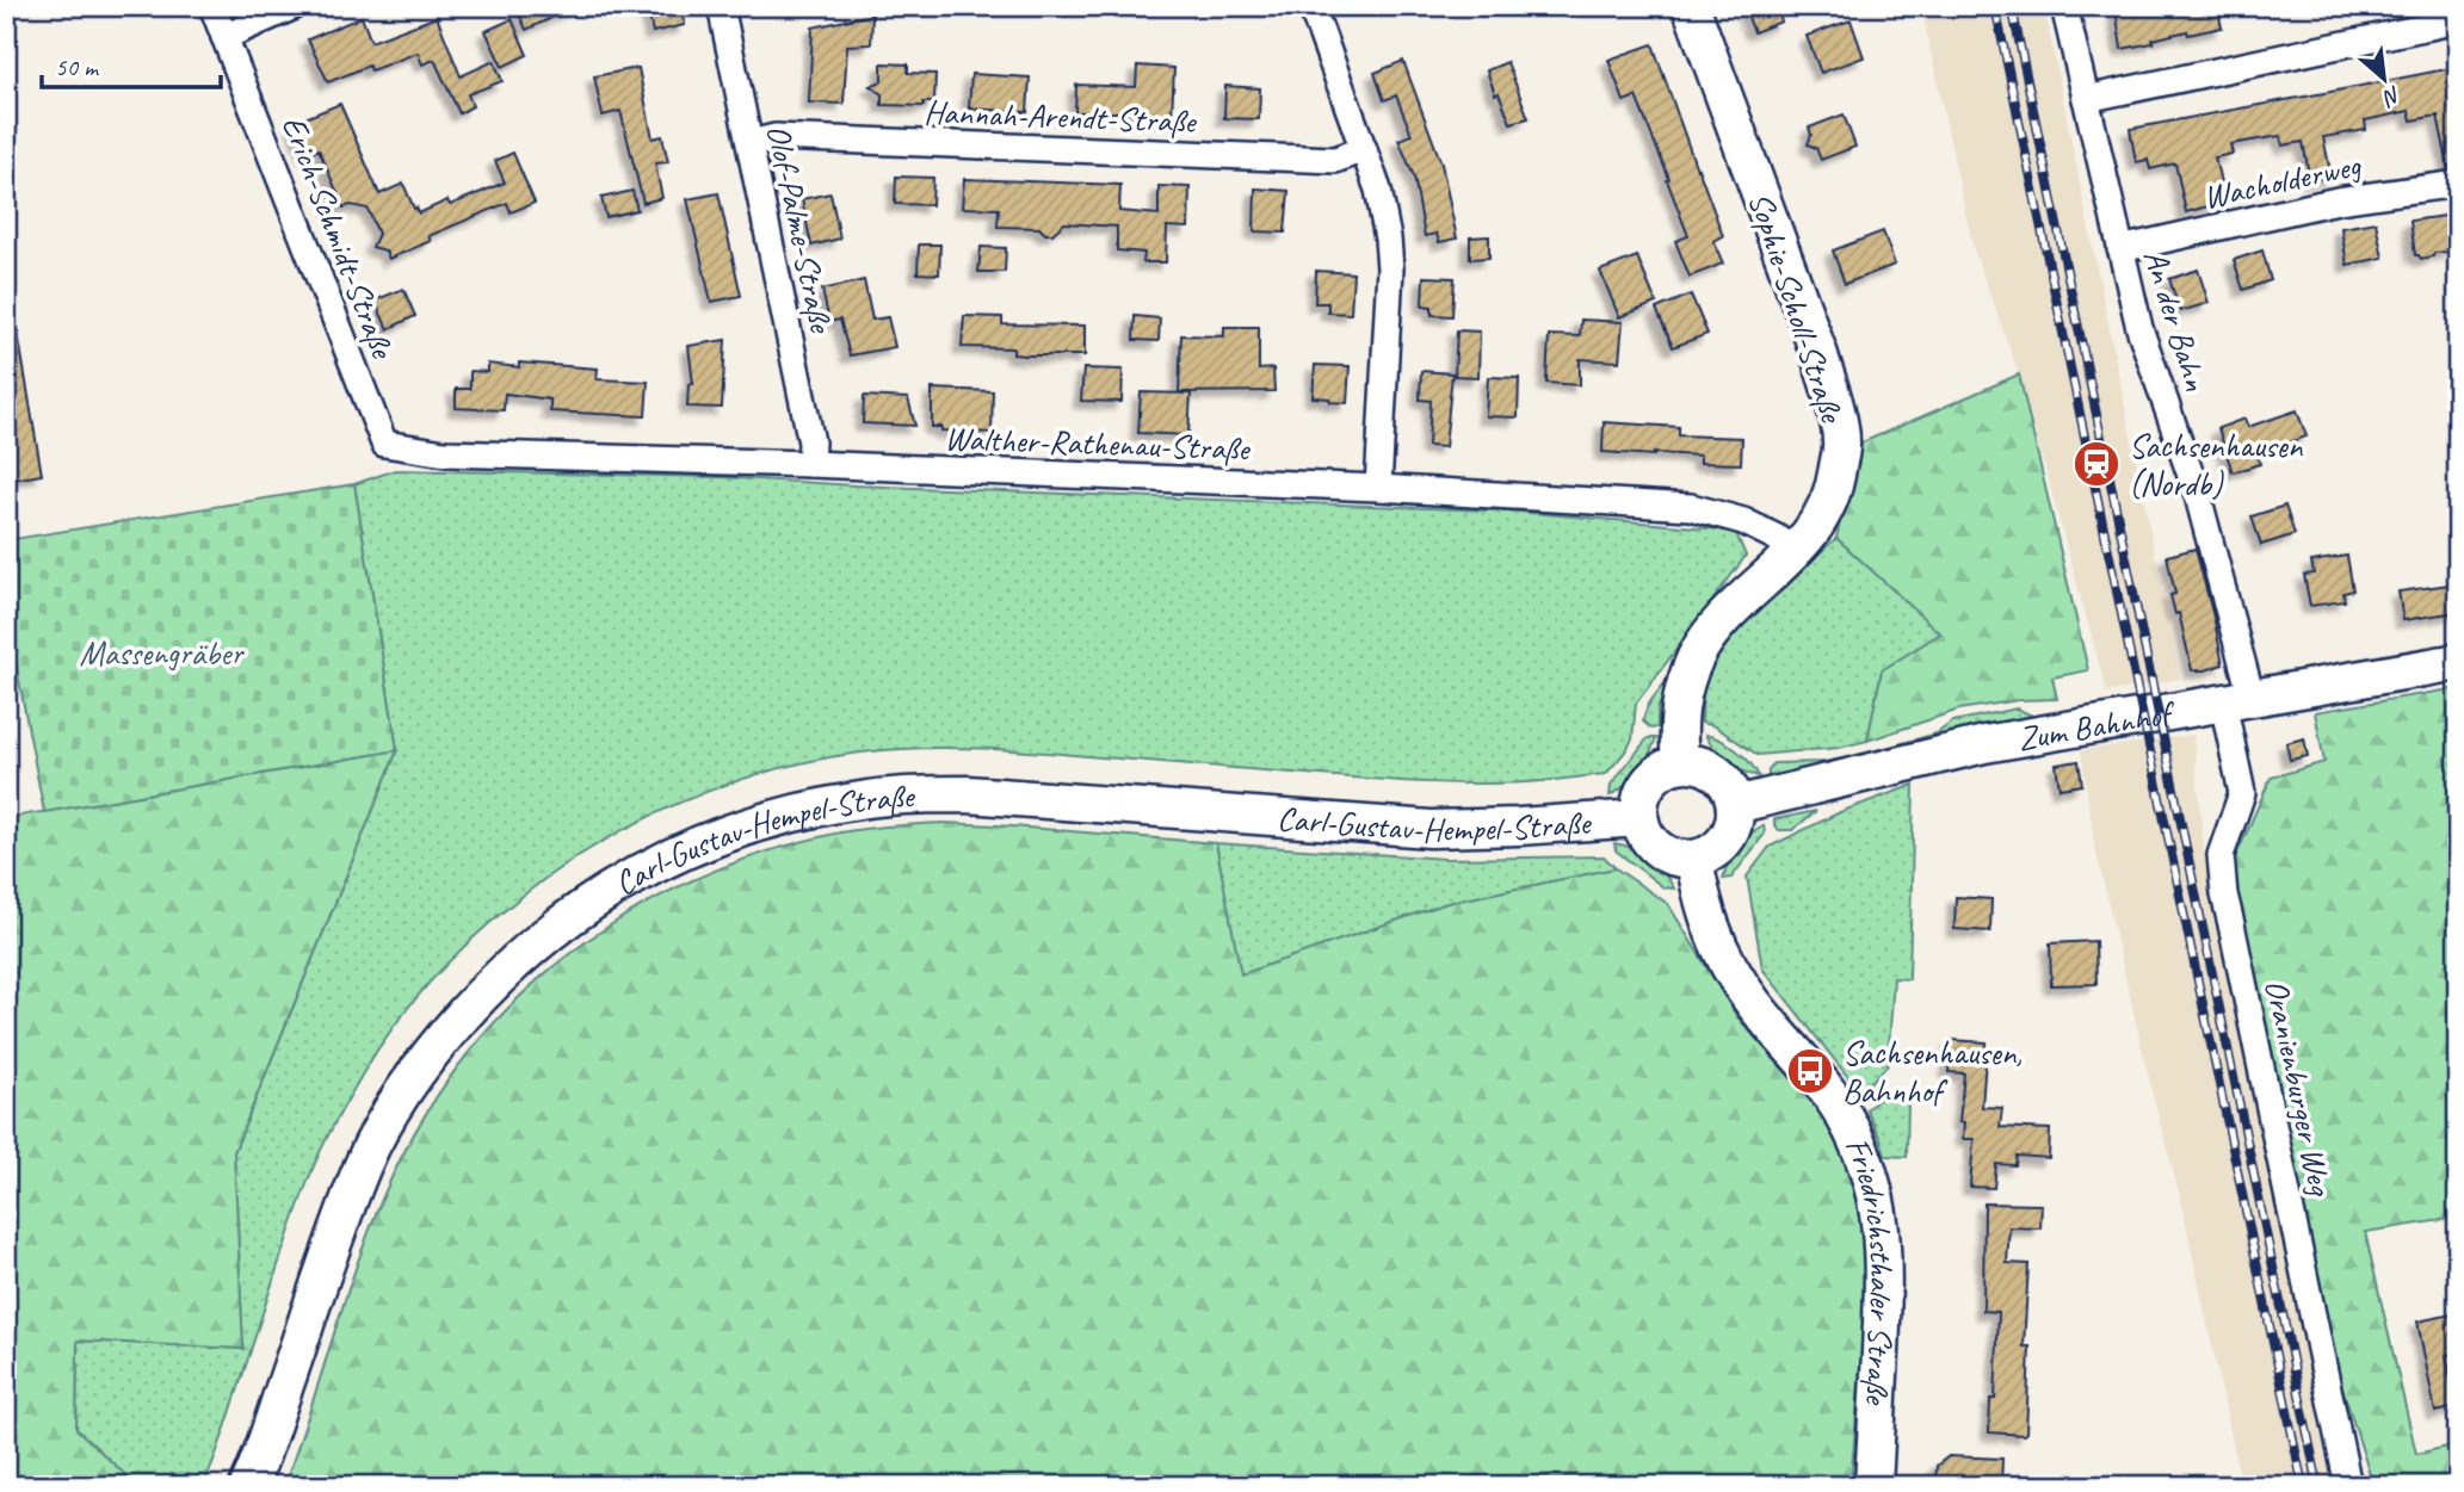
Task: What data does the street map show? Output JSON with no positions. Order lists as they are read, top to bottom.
{
  "streets": {
    "street": [
      "Hannah-Arendt-Straße",
      "Wacholderweg",
      "Olof-Palme-Straße",
      "Erich-Schmidt-Straße",
      "Sophie-Scholl-Straße",
      "An der Bahn",
      "Walther-Rathenau-Straße",
      "Zum Bahnhof",
      "Carl-Gustav-Hempel-Straße",
      "Oranienburger Weg",
      "Friedrichsthaler Straße"
    ]
  },
  "crossings": [
    ["Hannah-Arendt-Straße", "Olof-Palme-Straße"],
    ["Wacholderweg", "An der Bahn"],
    ["Olof-Palme-Straße", "Walther-Rathenau-Straße"],
    ["Erich-Schmidt-Straße", "Walther-Rathenau-Straße"],
    ["Sophie-Scholl-Straße", "Walther-Rathenau-Straße"],
    ["Sophie-Scholl-Straße", "Zum Bahnhof"],
    ["Sophie-Scholl-Straße", "Carl-Gustav-Hempel-Straße"],
    ["Sophie-Scholl-Straße", "Friedrichsthaler Straße"],
    ["An der Bahn", "Zum Bahnhof"],
    ["An der Bahn", "Oranienburger Weg"],
    ["Zum Bahnhof", "Carl-Gustav-Hempel-Straße"],
    ["Zum Bahnhof", "Oranienburger Weg"],
    ["Zum Bahnhof", "Friedrichsthaler Straße"],
    ["Carl-Gustav-Hempel-Straße", "Friedrichsthaler Straße"]
  ],
  "parks": ["Massengräber"],
  "places": {
    "station": ["Sachsenhausen (Nordb)"],
    "bus stop": ["Sachsenhausen, Bahnhof"]
  },
  "scale_bar": "50 m",
  "north": "bottom right"
}
